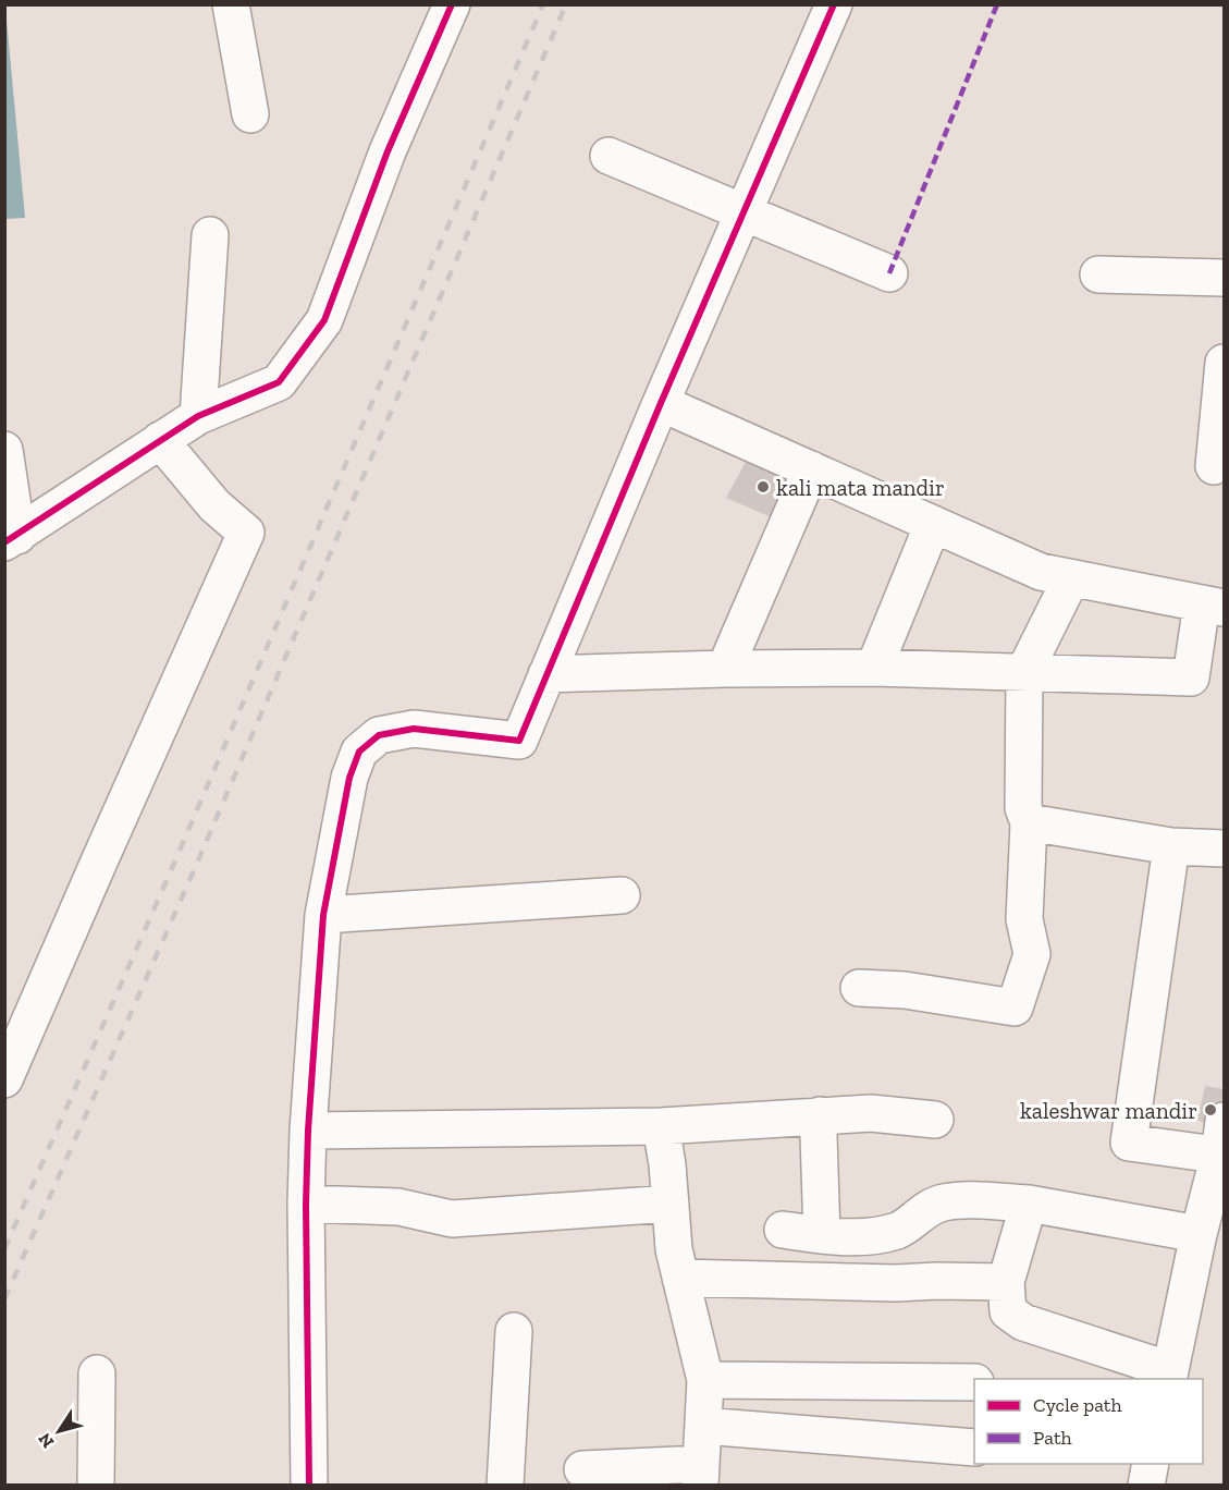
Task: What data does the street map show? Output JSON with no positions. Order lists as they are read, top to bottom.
{
  "places": ["kali mata mandir", "kaleshwar mandir"],
  "legend": ["Cycle path", "Path"],
  "north": "bottom left"
}
